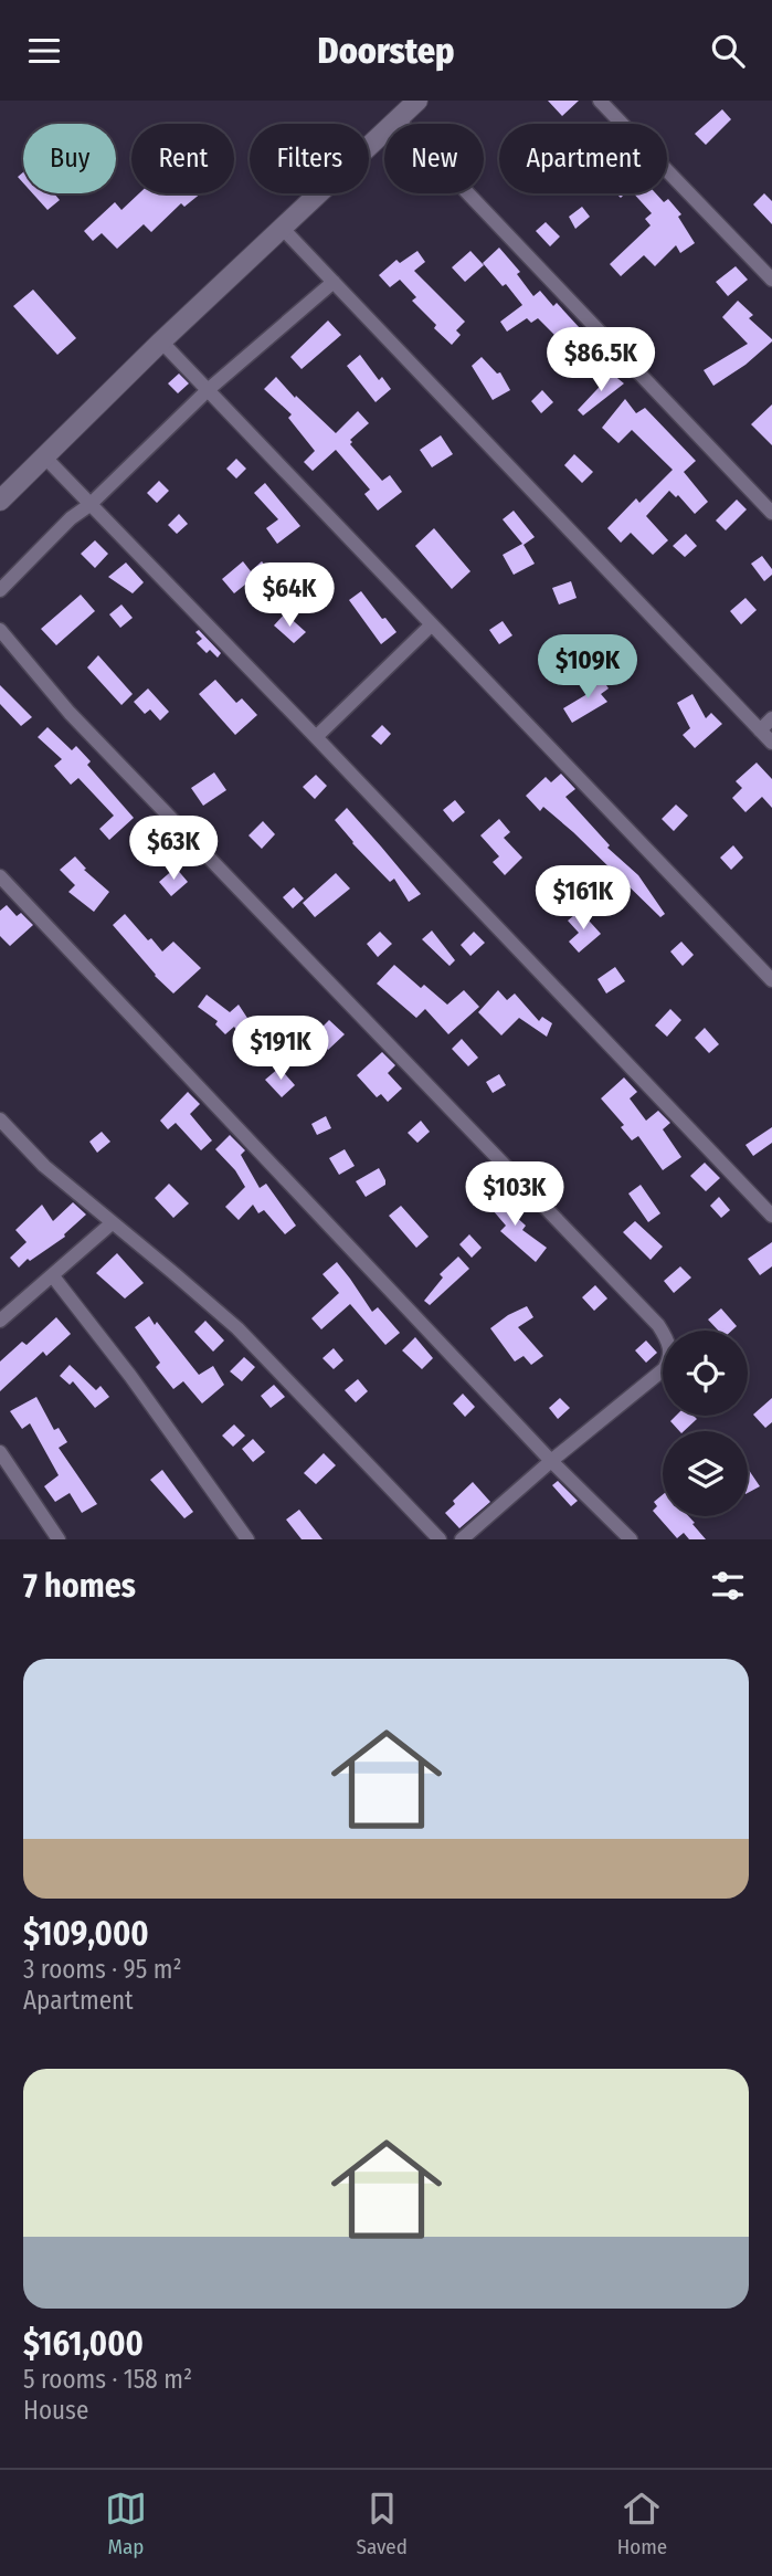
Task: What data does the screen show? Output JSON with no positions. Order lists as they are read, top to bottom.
{
  "page": {
    "header": "Doorstep",
    "chip": [
      "Buy",
      "Rent",
      "Filters",
      "New",
      "Apartment"
    ],
    "price": [
      "$86.5K",
      "$64K",
      "$109K",
      "$63K",
      "$161K",
      "$191K",
      "$103K"
    ],
    "heading": "7 homes",
    "list": [
      {
        "name": "$109,000",
        "note": "3 rooms · 95 m² · Apartment"
      },
      {
        "name": "$161,000",
        "note": "5 rooms · 158 m² · House"
      }
    ],
    "tabs": ["Map", "Saved", "Home"]
  }
}
